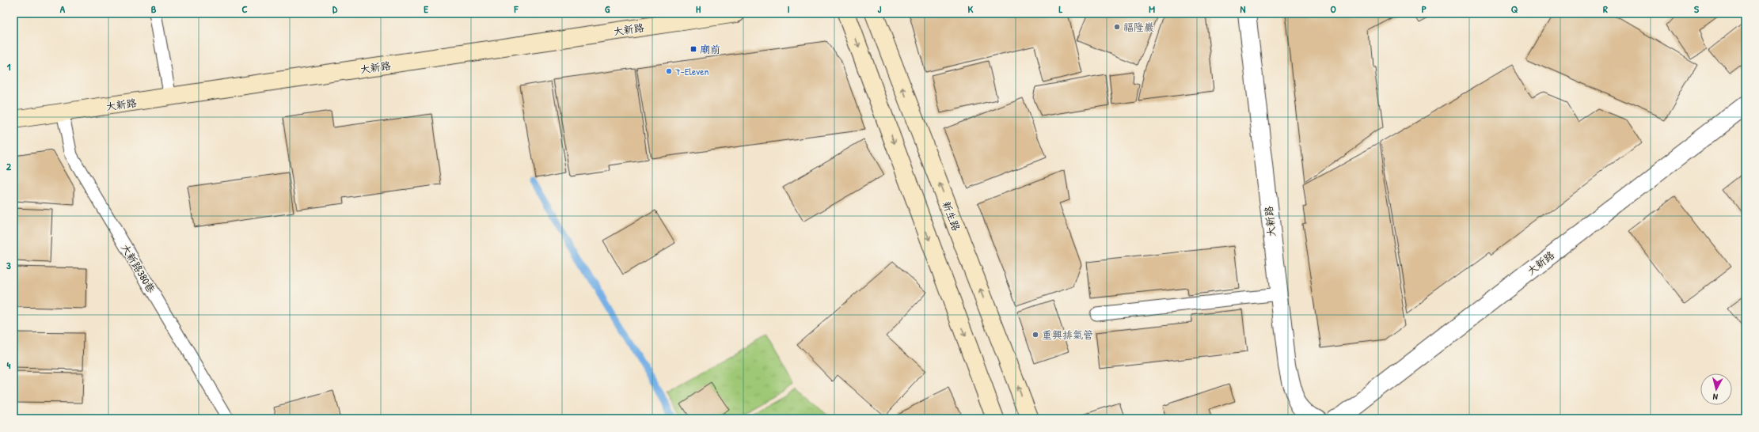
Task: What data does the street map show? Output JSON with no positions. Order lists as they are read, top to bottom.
{
  "streets": {
    "main road": ["大新路", "新生路"],
    "lane": ["大新路380巷"]
  },
  "crossings": [
    ["大新路", "大新路380巷"]
  ],
  "places": {
    "other": ["福隆巖", "7-Eleven", "重興排氣管"],
    "transit": ["廟前"]
  },
  "north": "bottom",
  "grid": {
    "columns": [
      "A",
      "B",
      "C",
      "D",
      "E",
      "F",
      "G",
      "H",
      "I",
      "J",
      "K",
      "L",
      "M",
      "N",
      "O",
      "P",
      "Q",
      "R",
      "S"
    ],
    "rows": [
      "1",
      "2",
      "3",
      "4"
    ]
  }
}
